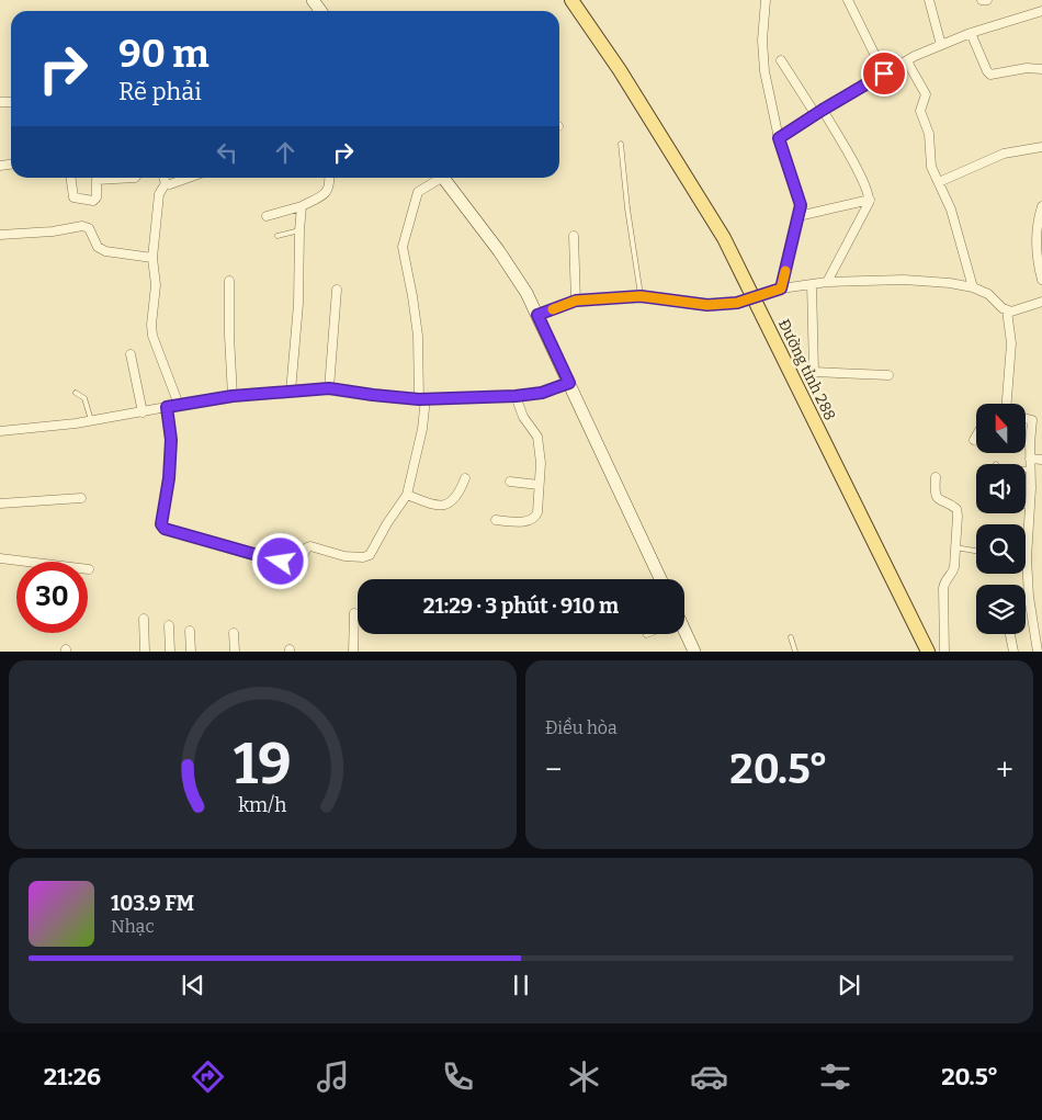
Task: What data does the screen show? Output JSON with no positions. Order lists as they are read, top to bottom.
{
  "streets": {
    "main road": ["Đường tỉnh 288"]
  },
  "north": "top",
  "page": {
    "turn": ["90 m", "Rẽ phải"],
    "limit": "30",
    "trip": "21:29 · 3 phút · 910 m",
    "tile": "Điều hòa",
    "heat": ["−", "20.5°", "+"],
    "song": ["103.9 FM", "Nhạc"],
    "tabs": ["21:26", "20.5°"],
    "gauge": ["19", "km/h"]
  }
}
